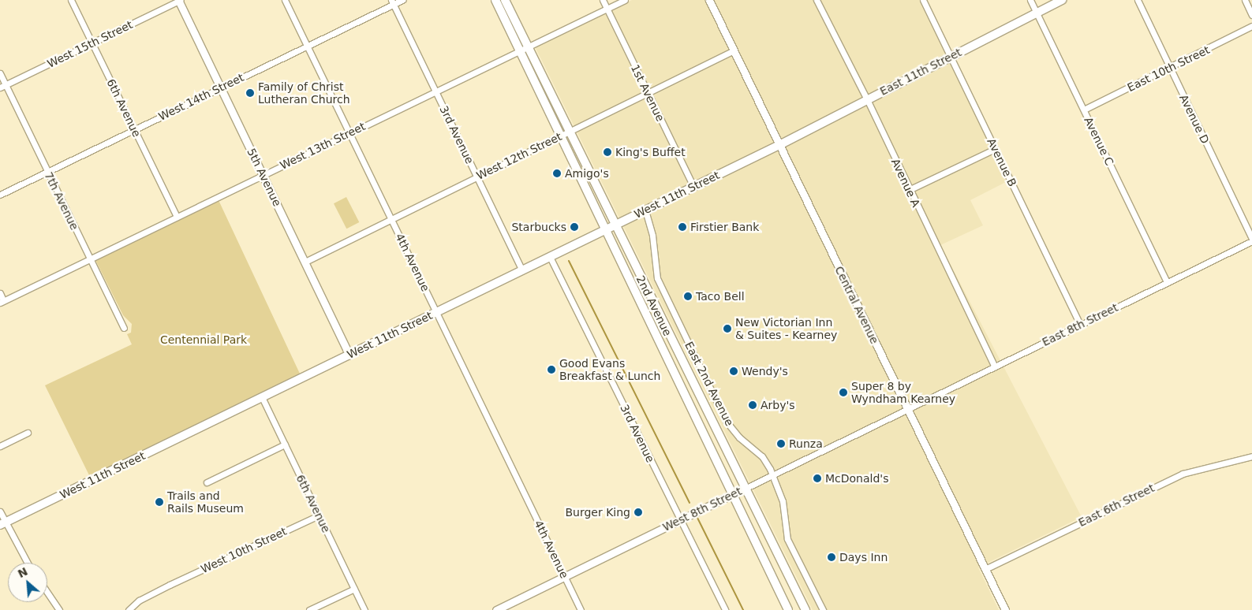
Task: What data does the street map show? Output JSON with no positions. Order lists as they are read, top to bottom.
{
  "streets": {
    "main road": ["East 11th Street", "West 11th Street", "2nd Avenue"],
    "street": [
      "West 15th Street",
      "East 10th Street",
      "1st Avenue",
      "West 14th Street",
      "6th Avenue",
      "Avenue D",
      "3rd Avenue",
      "Avenue C",
      "West 13th Street",
      "West 12th Street",
      "Avenue B",
      "5th Avenue",
      "Avenue A",
      "7th Avenue",
      "4th Avenue",
      "Central Avenue",
      "East 8th Street",
      "East 2nd Avenue",
      "East 6th Street",
      "West 8th Street",
      "West 10th Street"
    ]
  },
  "crossings": [
    ["West 15th Street", "6th Avenue"],
    ["West 15th Street", "5th Avenue"],
    ["West 15th Street", "7th Avenue"],
    ["East 10th Street", "Avenue D"],
    ["East 10th Street", "Avenue C"],
    ["East 11th Street", "Avenue C"],
    ["East 11th Street", "Avenue B"],
    ["East 11th Street", "Avenue A"],
    ["East 11th Street", "West 11th Street"],
    ["East 11th Street", "Central Avenue"],
    ["1st Avenue", "West 13th Street"],
    ["1st Avenue", "West 12th Street"],
    ["1st Avenue", "West 11th Street"],
    ["West 14th Street", "6th Avenue"],
    ["West 14th Street", "3rd Avenue"],
    ["West 14th Street", "5th Avenue"],
    ["West 14th Street", "7th Avenue"],
    ["West 14th Street", "4th Avenue"],
    ["6th Avenue", "West 13th Street"],
    ["6th Avenue", "West 11th Street"],
    ["6th Avenue", "West 10th Street"],
    ["Avenue D", "East 8th Street"],
    ["3rd Avenue", "West 13th Street"],
    ["3rd Avenue", "West 12th Street"],
    ["3rd Avenue", "West 11th Street"],
    ["3rd Avenue", "West 8th Street"],
    ["Avenue C", "East 8th Street"],
    ["West 13th Street", "5th Avenue"],
    ["West 13th Street", "7th Avenue"],
    ["West 13th Street", "4th Avenue"],
    ["West 13th Street", "2nd Avenue"],
    ["West 12th Street", "5th Avenue"],
    ["West 12th Street", "4th Avenue"],
    ["West 12th Street", "Central Avenue"],
    ["West 12th Street", "2nd Avenue"],
    ["Avenue B", "East 8th Street"],
    ["5th Avenue", "West 11th Street"],
    ["Avenue A", "East 8th Street"],
    ["West 11th Street", "4th Avenue"],
    ["West 11th Street", "Central Avenue"],
    ["West 11th Street", "2nd Avenue"],
    ["West 11th Street", "East 2nd Avenue"],
    ["4th Avenue", "West 8th Street"],
    ["Central Avenue", "East 8th Street"],
    ["Central Avenue", "East 6th Street"],
    ["Central Avenue", "West 8th Street"],
    ["2nd Avenue", "West 8th Street"],
    ["East 8th Street", "West 8th Street"],
    ["East 2nd Avenue", "West 8th Street"]
  ],
  "parks": ["Centennial Park"],
  "places": [
    "Family of Christ Lutheran Church",
    "King's Buffet",
    "Amigo's",
    "Starbucks",
    "Firstier Bank",
    "Taco Bell",
    "New Victorian Inn & Suites - Kearney",
    "Good Evans Breakfast & Lunch",
    "Wendy's",
    "Super 8 by Wyndham Kearney",
    "Arby's",
    "Runza",
    "McDonald's",
    "Trails and Rails Museum",
    "Burger King",
    "Days Inn"
  ],
  "north": "top left"
}
